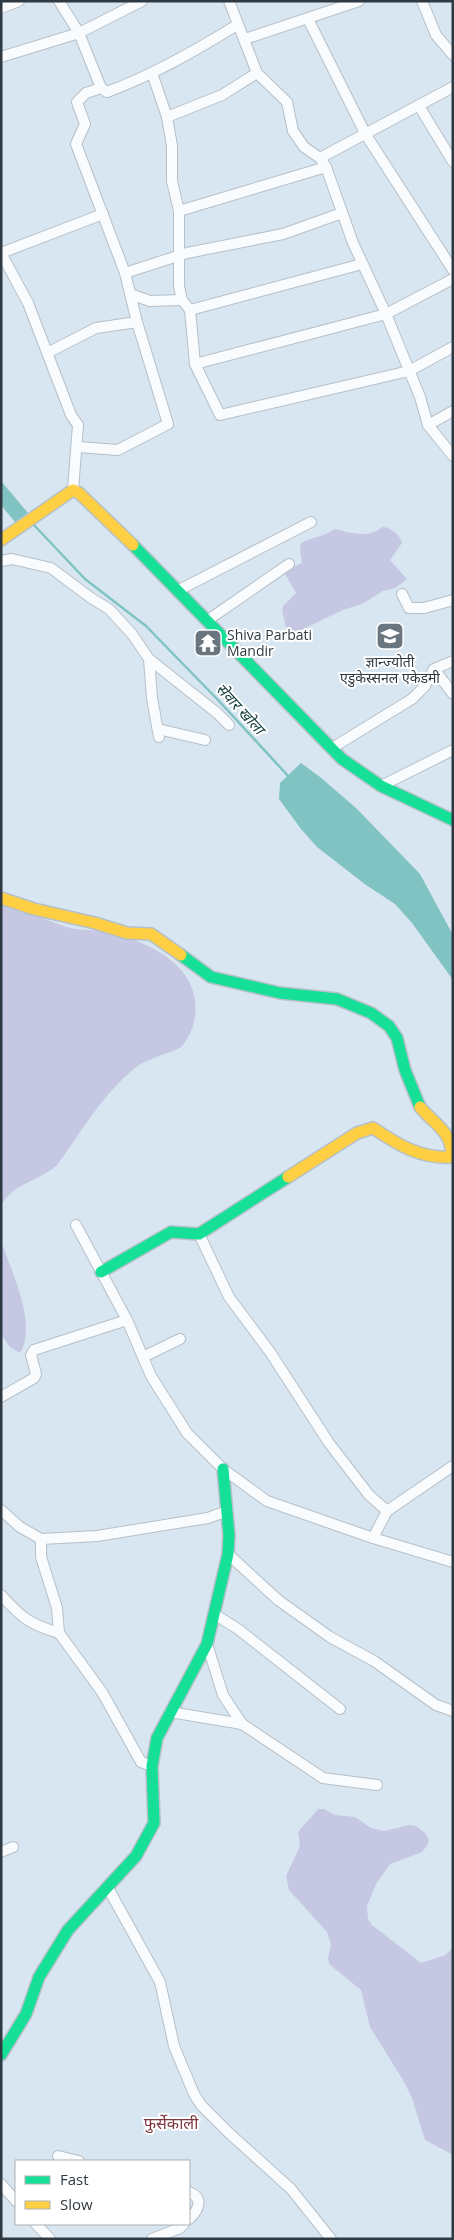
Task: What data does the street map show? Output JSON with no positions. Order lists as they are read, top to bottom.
{
  "districts": ["फुर्सेकाली"],
  "water": ["सेवार खोला"],
  "places": {
    "school or university": ["ज्ञान्ज्योती एडुकेस्सनल एकेडमी"],
    "temple": ["Shiva Parbati Mandir"]
  },
  "legend": ["Fast", "Slow"]
}
